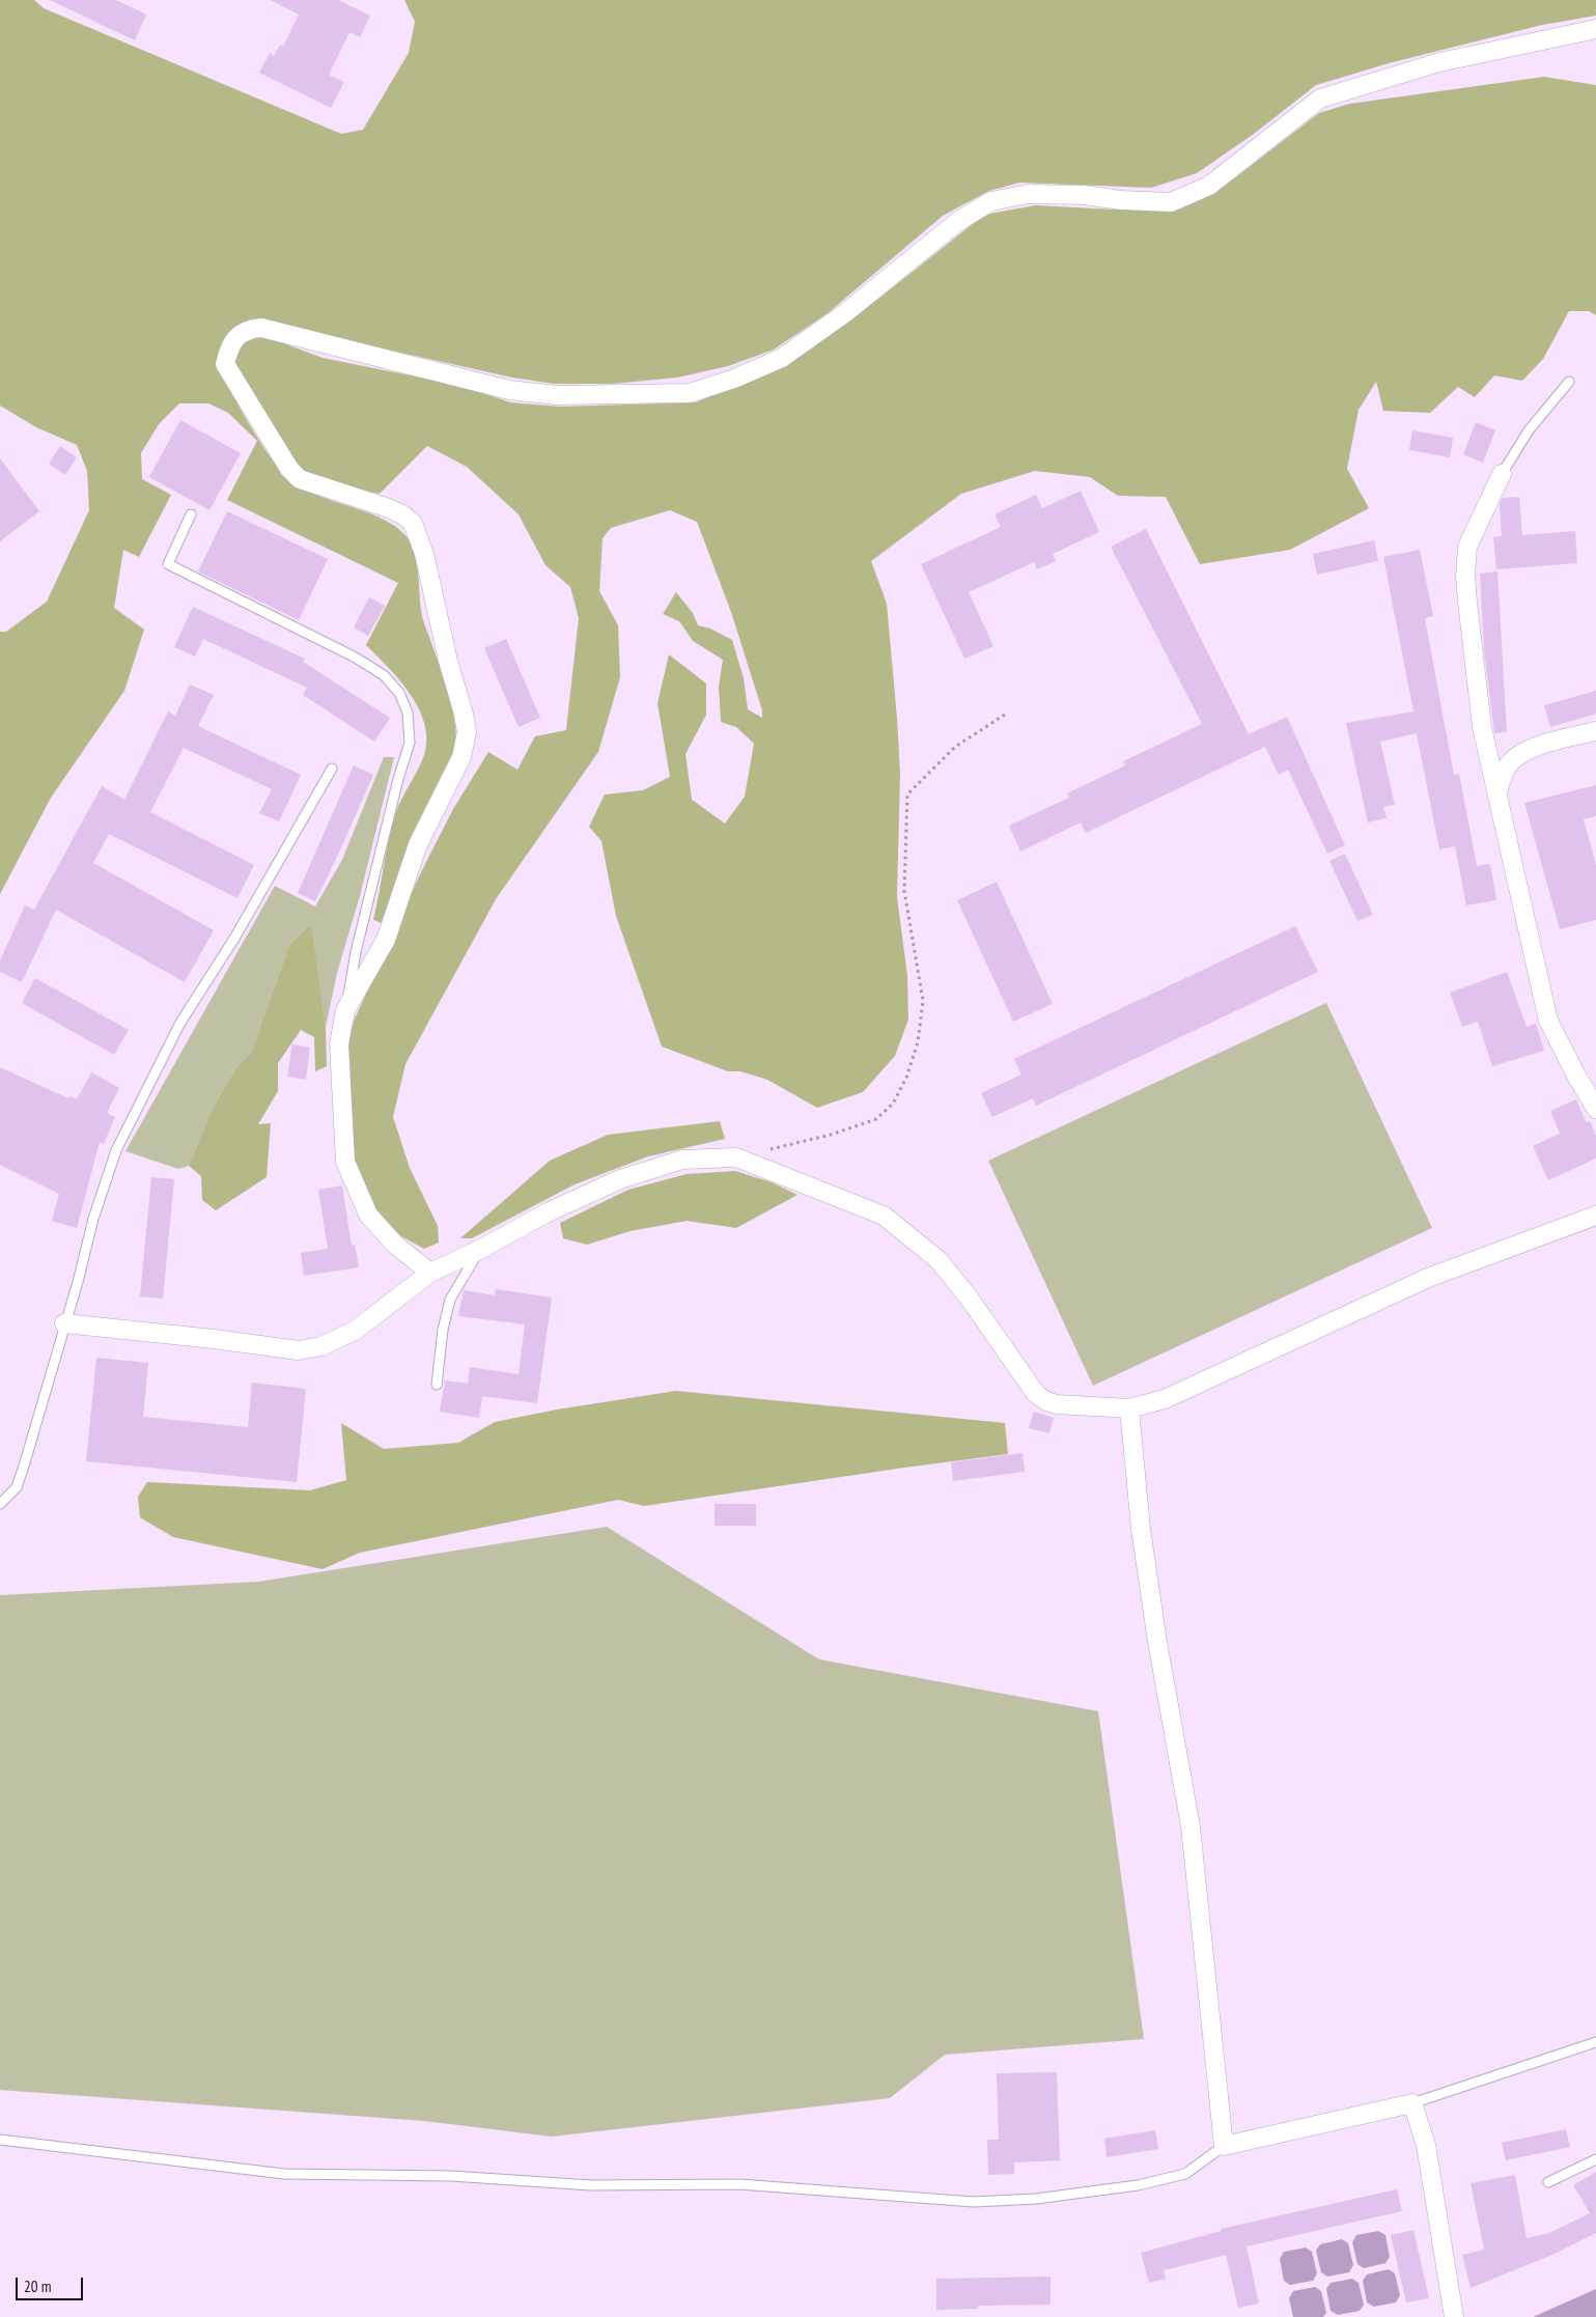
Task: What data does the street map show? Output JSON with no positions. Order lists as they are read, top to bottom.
{
  "scale_bar": "20 m"
}
